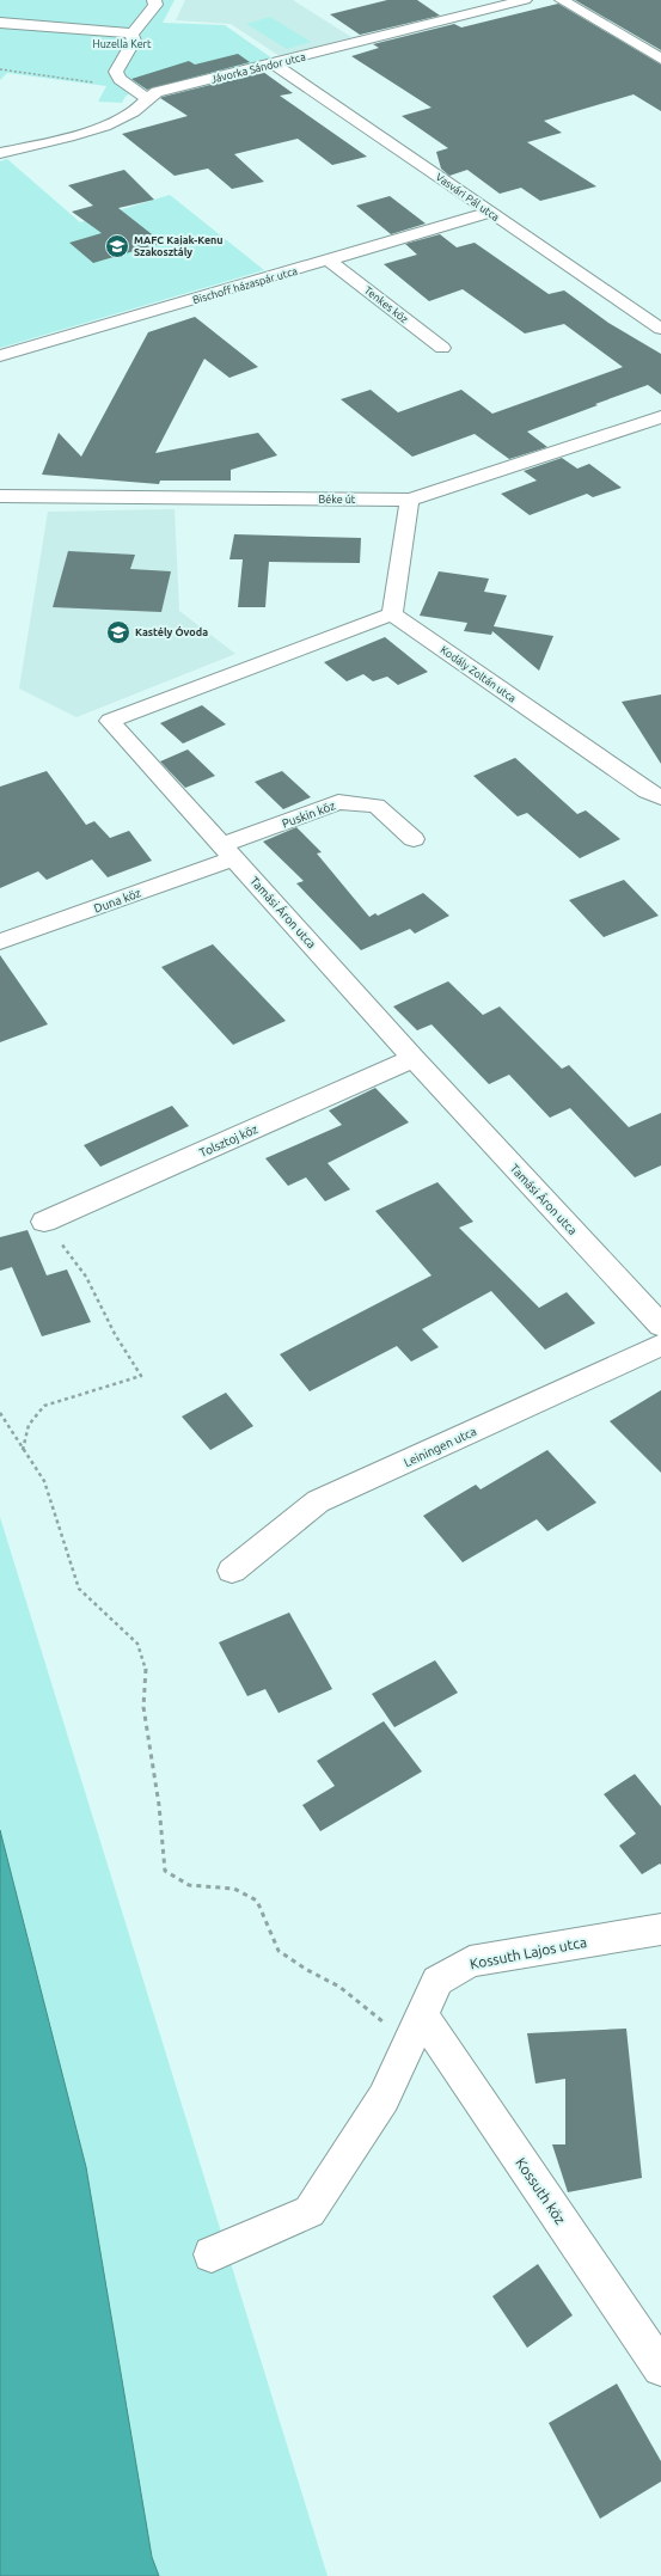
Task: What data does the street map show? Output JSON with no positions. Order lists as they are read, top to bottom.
{
  "streets": {
    "street": [
      "Jávorka Sándor utca",
      "Vasvári Pál utca",
      "Bischoff házaspár utca",
      "Tenkes köz",
      "Béke út",
      "Kodály Zoltán utca",
      "Puskin köz",
      "Duna köz",
      "Tamási Áron utca",
      "Tolsztoj köz",
      "Leiningen utca",
      "Kossuth Lajos utca",
      "Kossuth köz"
    ]
  },
  "crossings": [
    ["Jávorka Sándor utca", "Vasvári Pál utca"],
    ["Vasvári Pál utca", "Bischoff házaspár utca"],
    ["Bischoff házaspár utca", "Tenkes köz"],
    ["Kodály Zoltán utca", "Tamási Áron utca"],
    ["Puskin köz", "Duna köz"],
    ["Puskin köz", "Tamási Áron utca"],
    ["Duna köz", "Tamási Áron utca"],
    ["Tamási Áron utca", "Tolsztoj köz"],
    ["Kossuth Lajos utca", "Kossuth köz"]
  ],
  "parks": ["Huzella Kert"],
  "places": {
    "school or university": ["MAFC Kajak-Kenu Szakosztály", "Kastély Óvoda"]
  }
}
